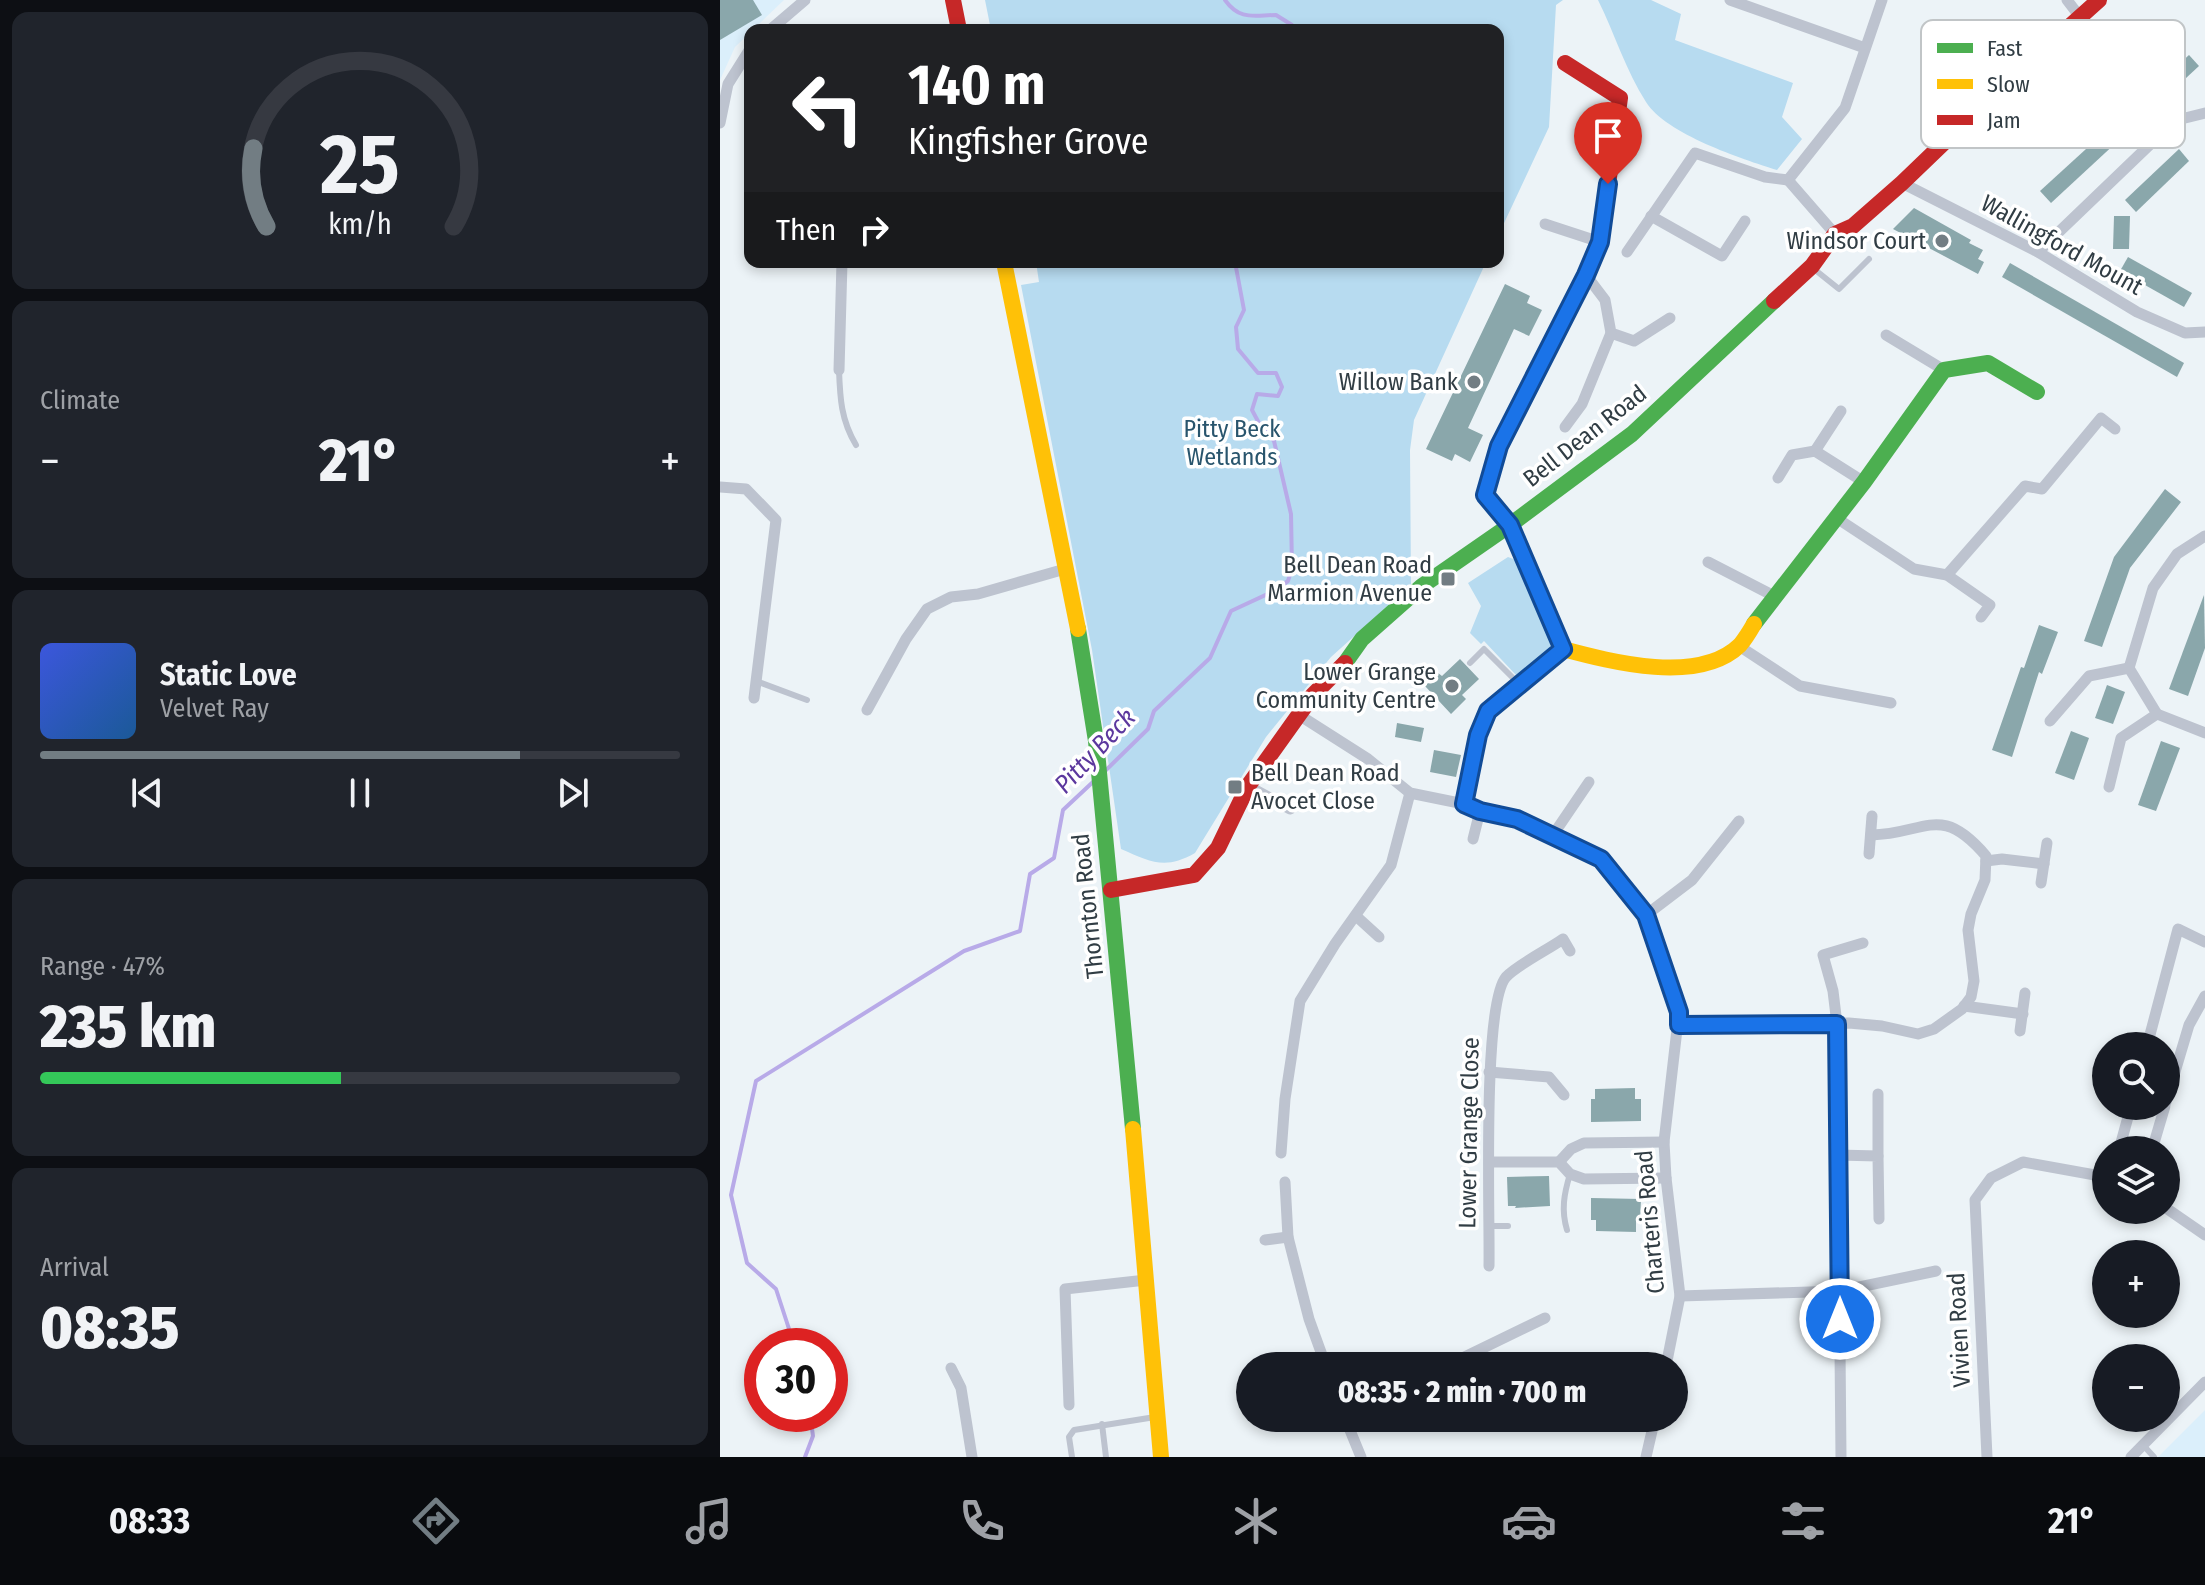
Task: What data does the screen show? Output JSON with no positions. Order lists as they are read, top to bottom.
{
  "streets": {
    "street": [
      "Wallingford Mount",
      "Bell Dean Road",
      "Thornton Road",
      "Lower Grange Close",
      "Charteris Road",
      "Vivien Road"
    ]
  },
  "crossings": [
    ["Wallingford Mount", "Bell Dean Road"],
    ["Bell Dean Road", "Thornton Road"],
    ["Bell Dean Road", "Charteris Road"]
  ],
  "water": ["Pitty Beck"],
  "parks": ["Pitty Beck Wetlands"],
  "places": {
    "other": ["Windsor Court", "Willow Bank", "Lower Grange Community Centre"],
    "transit": ["Bell Dean Road Marmion Avenue", "Bell Dean Road Avocet Close"]
  },
  "legend": ["Fast", "Slow", "Jam"],
  "page": {
    "turn": ["140 m", "Kingfisher Grove"],
    "then": "Then",
    "tile": [
      "Climate",
      ["Range · 47%", "235 km"],
      ["Arrival", "08:35"]
    ],
    "heat": ["−", "21°", "+"],
    "song": ["Static Love", "Velvet Ray"],
    "map_buttons": ["+", "−"],
    "limit": "30",
    "trip": "08:35 · 2 min · 700 m",
    "tabs": ["08:33", "21°"],
    "gauge": ["25", "km/h"]
  }
}
